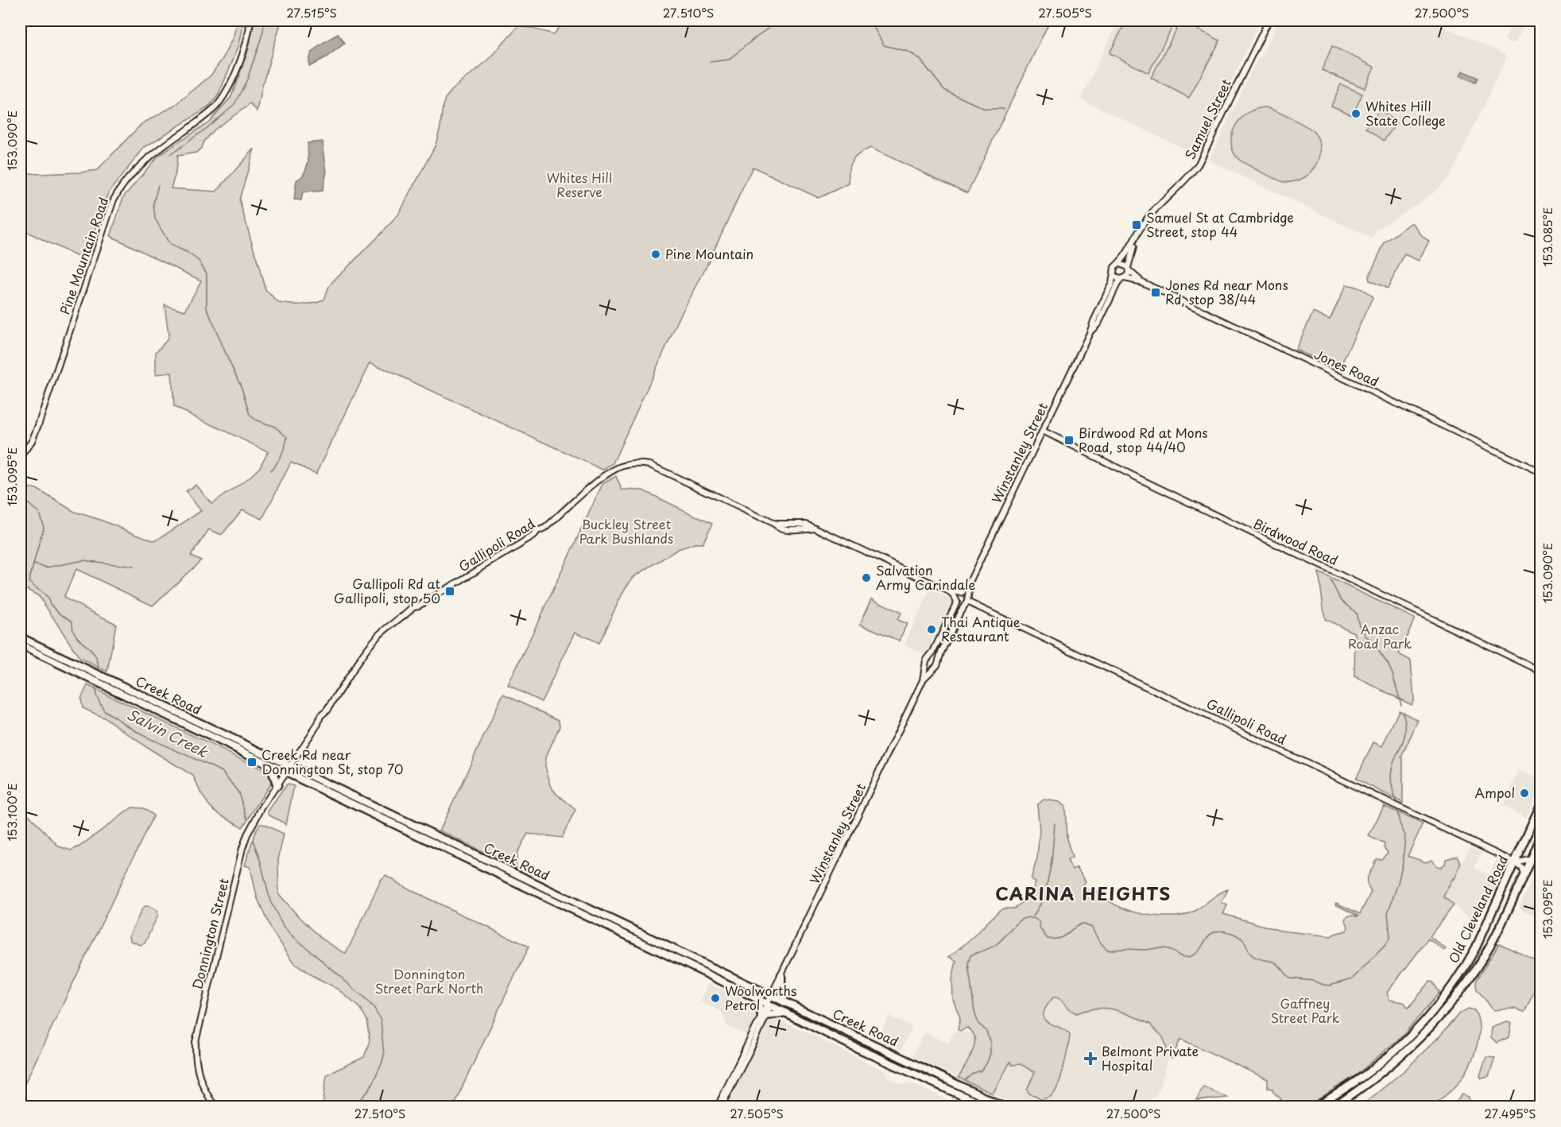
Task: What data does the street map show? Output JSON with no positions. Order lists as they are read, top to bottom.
{
  "streets": {
    "main road": ["Creek Road", "Old Cleveland Road"],
    "street": [
      "Samuel Street",
      "Pine Mountain Road",
      "Jones Road",
      "Winstanley Street",
      "Birdwood Road",
      "Gallipoli Road",
      "Donnington Street"
    ]
  },
  "crossings": [
    ["Samuel Street", "Jones Road"],
    ["Samuel Street", "Winstanley Street"],
    ["Jones Road", "Winstanley Street"],
    ["Winstanley Street", "Birdwood Road"],
    ["Winstanley Street", "Gallipoli Road"],
    ["Winstanley Street", "Creek Road"],
    ["Gallipoli Road", "Creek Road"],
    ["Gallipoli Road", "Old Cleveland Road"],
    ["Gallipoli Road", "Donnington Street"],
    ["Creek Road", "Donnington Street"]
  ],
  "districts": ["CARINA HEIGHTS"],
  "water": ["Salvin Creek"],
  "parks": [
    "Whites Hill Reserve",
    "Buckley Street Park Bushlands",
    "Anzac Road Park",
    "Donnington Street Park North",
    "Gaffney Street Park"
  ],
  "places": {
    "other": [
      "Whites Hill State College",
      "Pine Mountain",
      "Salvation Army Carindale",
      "Thai Antique Restaurant",
      "Ampol",
      "Woolworths Petrol"
    ],
    "transit": [
      "Samuel St at Cambridge Street, stop 44",
      "Jones Rd near Mons Rd, stop 38/44",
      "Birdwood Rd at Mons Road, stop 44/40",
      "Gallipoli Rd at Gallipoli, stop 50",
      "Creek Rd near Donnington St, stop 70"
    ],
    "health": ["Belmont Private Hospital"]
  },
  "coordinates": [
    "27.515°S",
    "27.510°S",
    "27.505°S",
    "27.500°S",
    "153.090°E",
    "153.085°E",
    "153.095°E",
    "153.100°E",
    "27.495°S"
  ]
}
